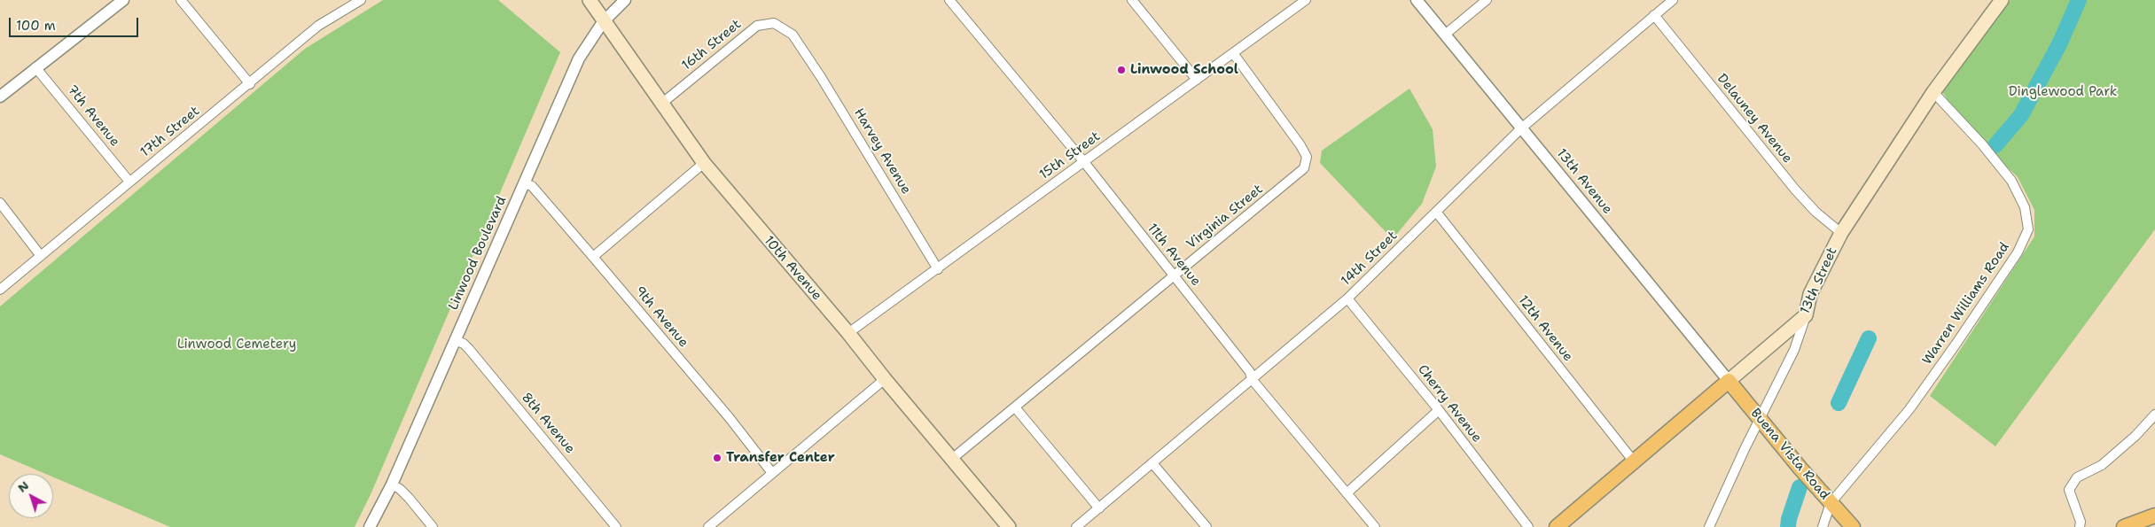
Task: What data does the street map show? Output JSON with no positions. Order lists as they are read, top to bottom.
{
  "streets": {
    "main road": ["10th Avenue", "13th Street", "Buena Vista Road"],
    "street": [
      "16th Street",
      "7th Avenue",
      "Delauney Avenue",
      "17th Street",
      "Harvey Avenue",
      "15th Street",
      "13th Avenue",
      "Virginia Street",
      "Linwood Boulevard",
      "11th Avenue",
      "14th Street",
      "Warren Williams Road",
      "9th Avenue",
      "12th Avenue",
      "Cherry Avenue",
      "8th Avenue"
    ]
  },
  "crossings": [
    ["16th Street", "Harvey Avenue"],
    ["16th Street", "10th Avenue"],
    ["7th Avenue", "17th Street"],
    ["Delauney Avenue", "14th Street"],
    ["Delauney Avenue", "13th Street"],
    ["Harvey Avenue", "15th Street"],
    ["15th Street", "Virginia Street"],
    ["15th Street", "11th Avenue"],
    ["15th Street", "10th Avenue"],
    ["13th Avenue", "14th Street"],
    ["13th Avenue", "13th Street"],
    ["13th Avenue", "Buena Vista Road"],
    ["Virginia Street", "11th Avenue"],
    ["Virginia Street", "10th Avenue"],
    ["Linwood Boulevard", "10th Avenue"],
    ["Linwood Boulevard", "9th Avenue"],
    ["Linwood Boulevard", "8th Avenue"],
    ["11th Avenue", "14th Street"],
    ["14th Street", "12th Avenue"],
    ["14th Street", "Cherry Avenue"],
    ["13th Street", "Warren Williams Road"],
    ["13th Street", "12th Avenue"],
    ["13th Street", "Buena Vista Road"],
    ["Warren Williams Road", "Buena Vista Road"]
  ],
  "parks": ["Dinglewood Park", "Linwood Cemetery"],
  "places": ["Linwood School", "Transfer Center"],
  "scale_bar": "100 m",
  "north": "top left"
}
